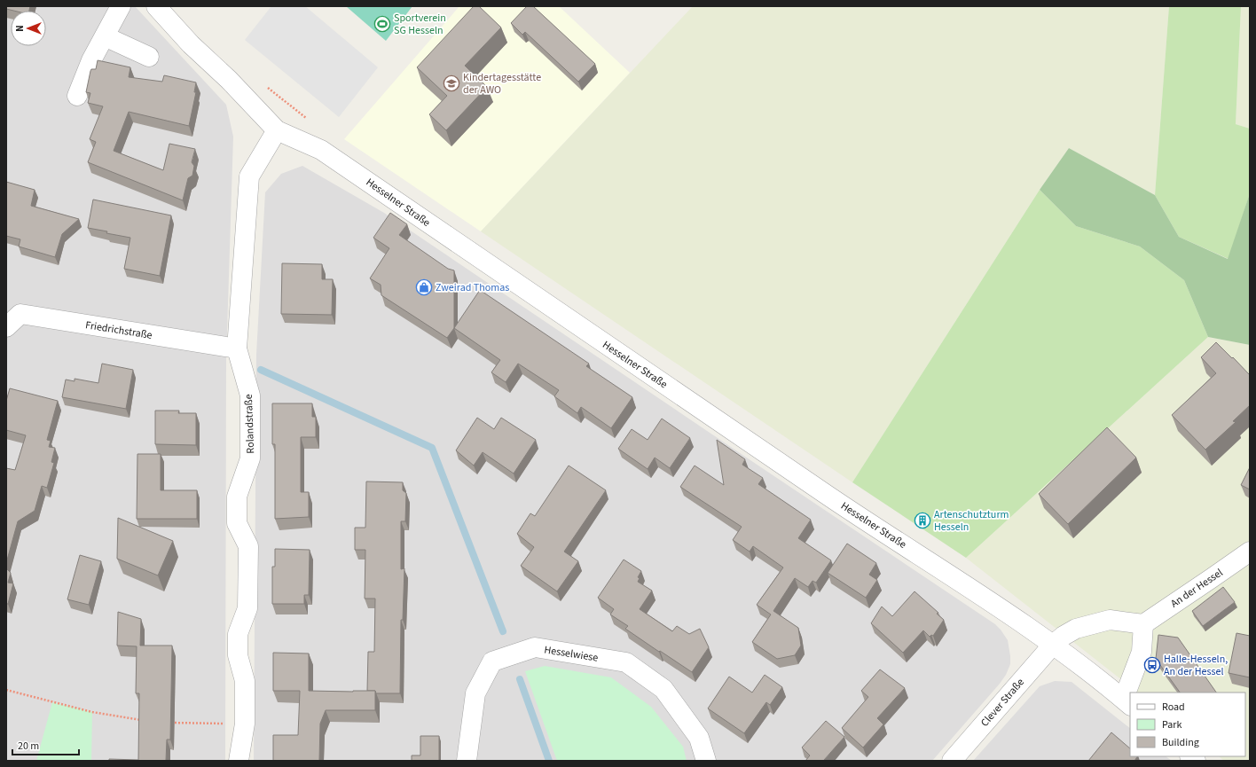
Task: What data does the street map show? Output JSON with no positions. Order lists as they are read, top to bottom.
{
  "streets": {
    "street": [
      "Hesselner Straße",
      "Friedrichstraße",
      "Rolandstraße",
      "An der Hessel",
      "Hesselwiese",
      "Clever Straße"
    ]
  },
  "crossings": [
    ["Hesselner Straße", "Rolandstraße"],
    ["Hesselner Straße", "Clever Straße"],
    ["Friedrichstraße", "Rolandstraße"]
  ],
  "places": {
    "sports": ["Sportverein SG Hesseln"],
    "school or university": ["Kindertagesstätte der AWO"],
    "shop": ["Zweirad Thomas"],
    "building": ["Artenschutzturm Hesseln"],
    "bus stop": ["Halle-Hesseln, An der Hessel"]
  },
  "legend": ["Road", "Park", "Building"],
  "scale_bar": "20 m",
  "north": "left"
}
